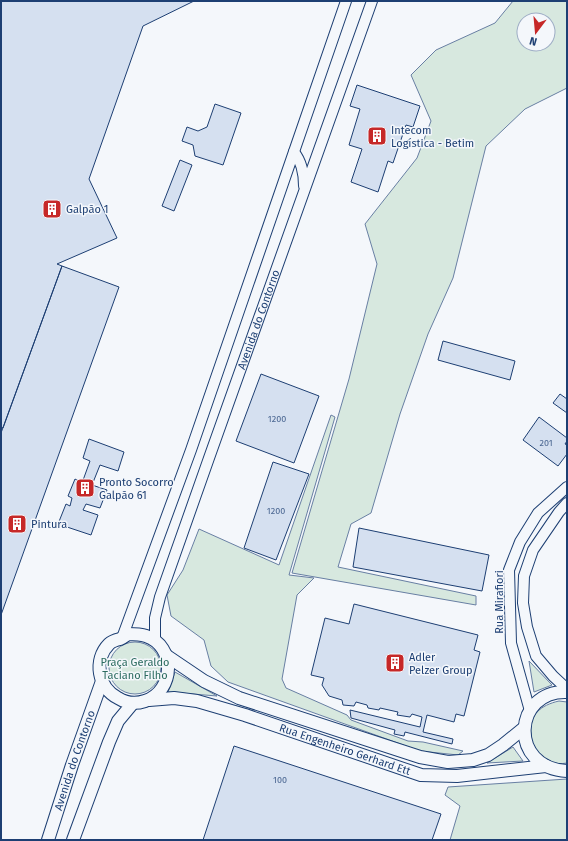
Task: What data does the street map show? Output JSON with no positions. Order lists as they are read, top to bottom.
{
  "streets": {
    "main road": ["Avenida do Contorno", "Rua Engenheiro Gerhard Ett"],
    "street": ["Rua Mirafiori"]
  },
  "crossings": [
    ["Avenida do Contorno", "Rua Engenheiro Gerhard Ett"]
  ],
  "parks": ["Praça Geraldo Taciano Filho"],
  "places": {
    "building": [
      "Intecom Logística - Betim",
      "Galpão 1",
      "Pronto Socorro Galpão 61",
      "Pintura",
      "Adler Pelzer Group"
    ]
  },
  "house_numbers": [
    "1200",
    "201",
    "1200",
    "100"
  ],
  "north": "bottom"
}
